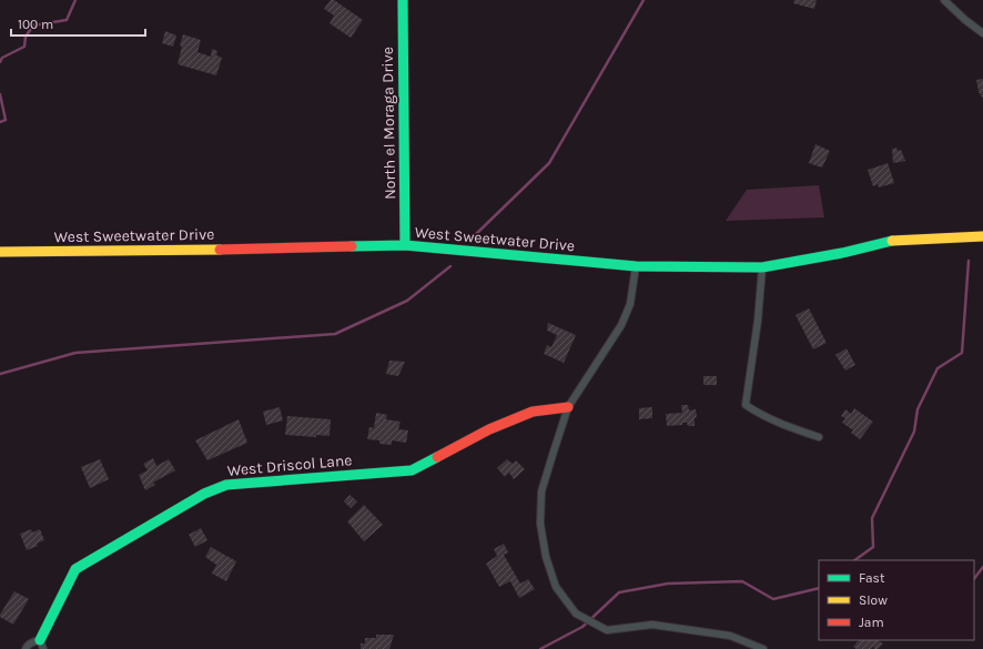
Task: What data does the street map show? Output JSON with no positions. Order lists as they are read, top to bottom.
{
  "streets": {
    "street": ["North el Moraga Drive", "West Sweetwater Drive", "West Driscol Lane"]
  },
  "crossings": [
    ["North el Moraga Drive", "West Sweetwater Drive"]
  ],
  "legend": ["Fast", "Slow", "Jam"],
  "scale_bar": "100 m"
}
